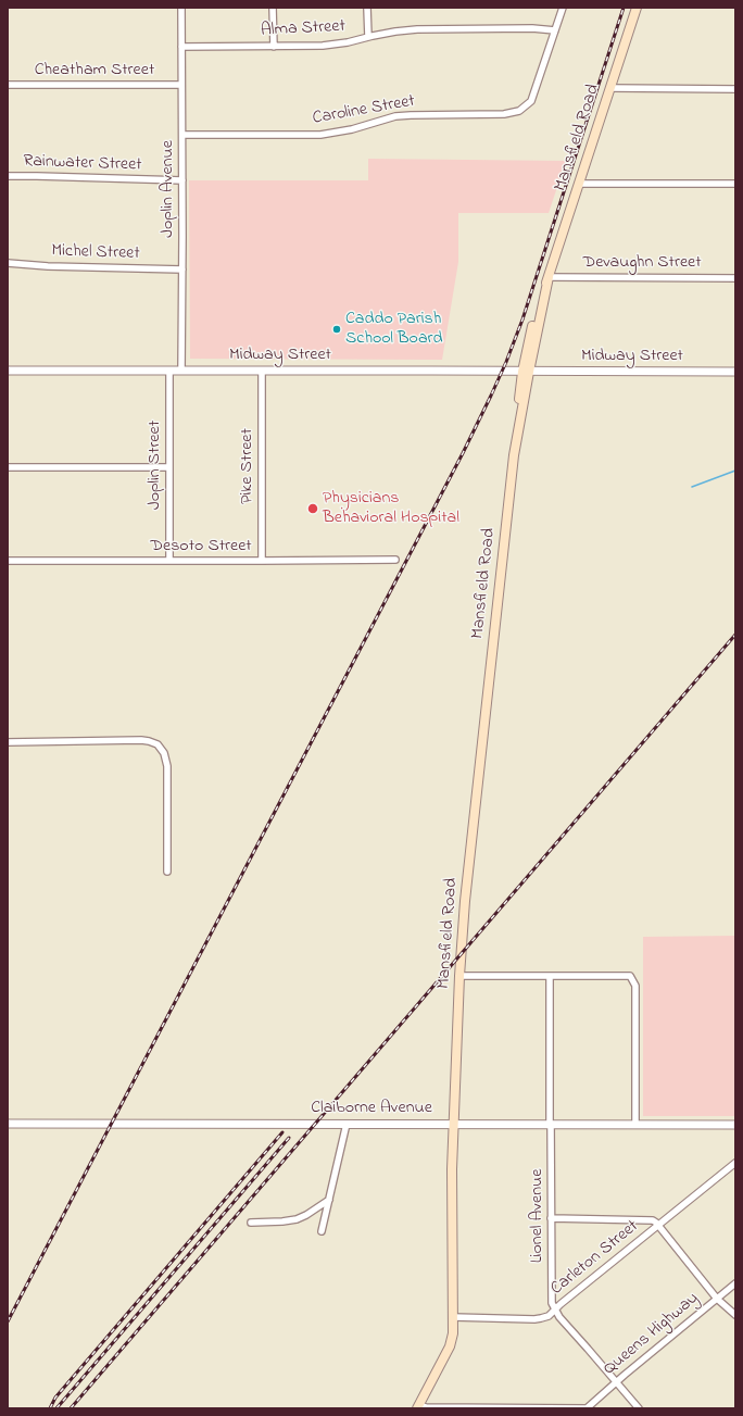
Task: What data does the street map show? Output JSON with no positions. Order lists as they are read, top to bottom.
{
  "streets": {
    "main road": ["Mansfield Road"],
    "street": [
      "Alma Street",
      "Cheatham Street",
      "Caroline Street",
      "Rainwater Street",
      "Joplin Avenue",
      "Michel Street",
      "Devaughn Street",
      "Midway Street",
      "Joplin Street",
      "Pike Street",
      "Desoto Street",
      "Claiborne Avenue",
      "Lionel Avenue",
      "Carleton Street",
      "Queens Highway"
    ]
  },
  "crossings": [
    ["Alma Street", "Caroline Street"],
    ["Alma Street", "Joplin Avenue"],
    ["Cheatham Street", "Joplin Avenue"],
    ["Caroline Street", "Joplin Avenue"],
    ["Mansfield Road", "Devaughn Street"],
    ["Mansfield Road", "Midway Street"],
    ["Mansfield Road", "Claiborne Avenue"],
    ["Mansfield Road", "Carleton Street"],
    ["Rainwater Street", "Joplin Avenue"],
    ["Joplin Avenue", "Michel Street"],
    ["Joplin Avenue", "Midway Street"],
    ["Midway Street", "Joplin Street"],
    ["Midway Street", "Pike Street"],
    ["Joplin Street", "Desoto Street"],
    ["Pike Street", "Desoto Street"],
    ["Claiborne Avenue", "Lionel Avenue"],
    ["Lionel Avenue", "Carleton Street"],
    ["Lionel Avenue", "Queens Highway"]
  ],
  "places": ["Caddo Parish School Board", "Physicians Behavioral Hospital"]
}
